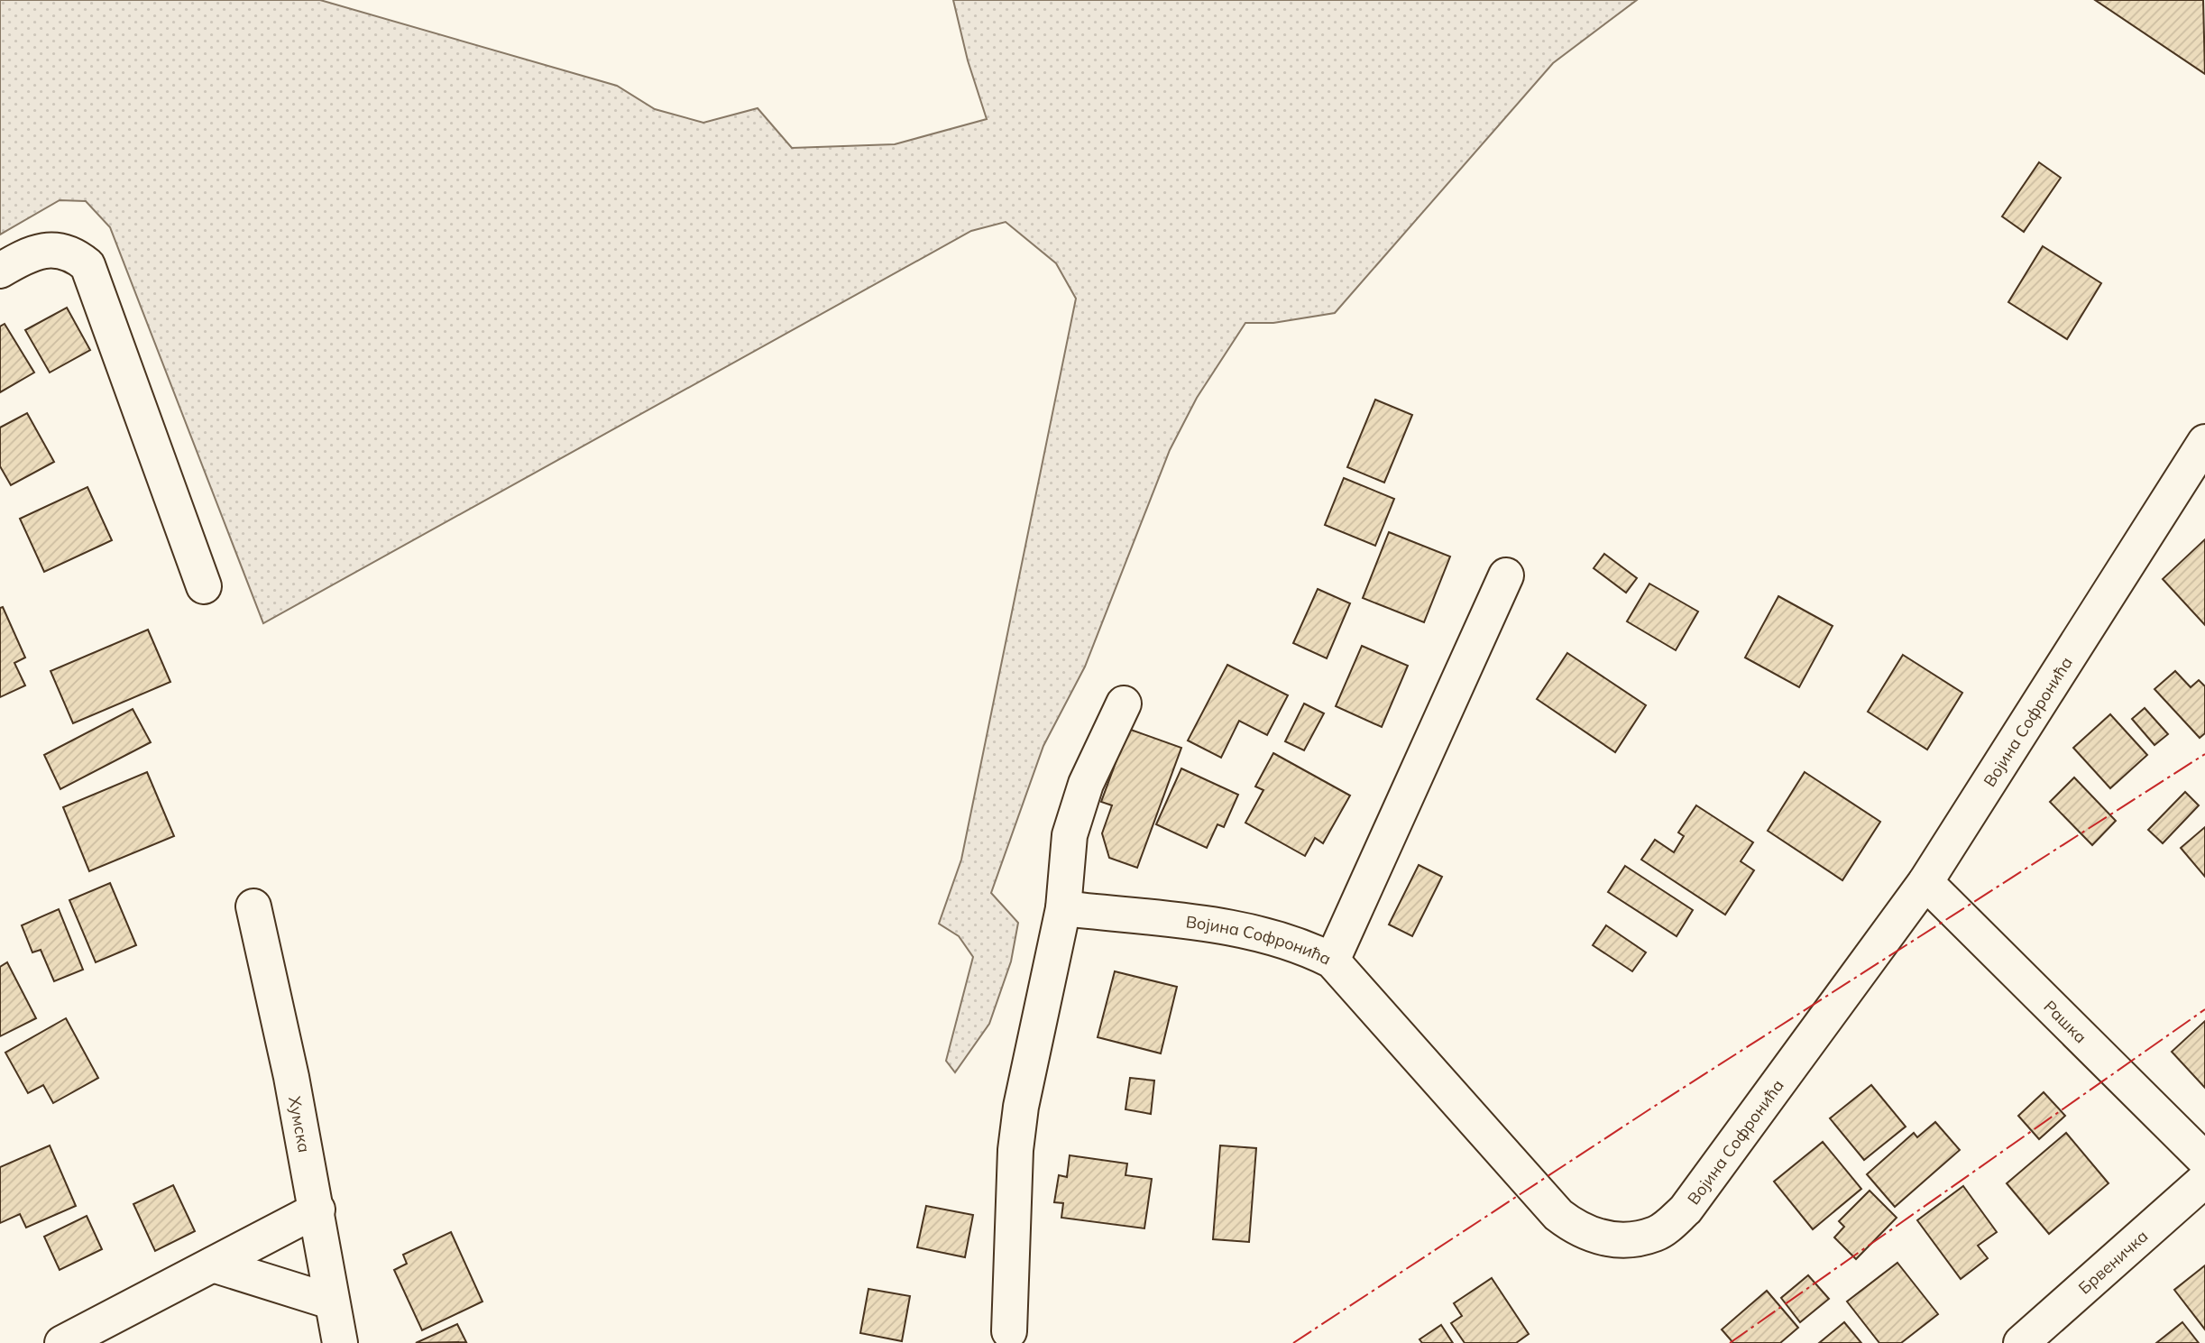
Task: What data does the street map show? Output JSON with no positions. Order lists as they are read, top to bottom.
{
  "streets": {
    "street": [
      "Војина Софронића",
      "Рашка",
      "Хумска",
      "Брвеничка"
    ]
  },
  "crossings": [
    ["Војина Софронића", "Рашка"]
  ]
}
